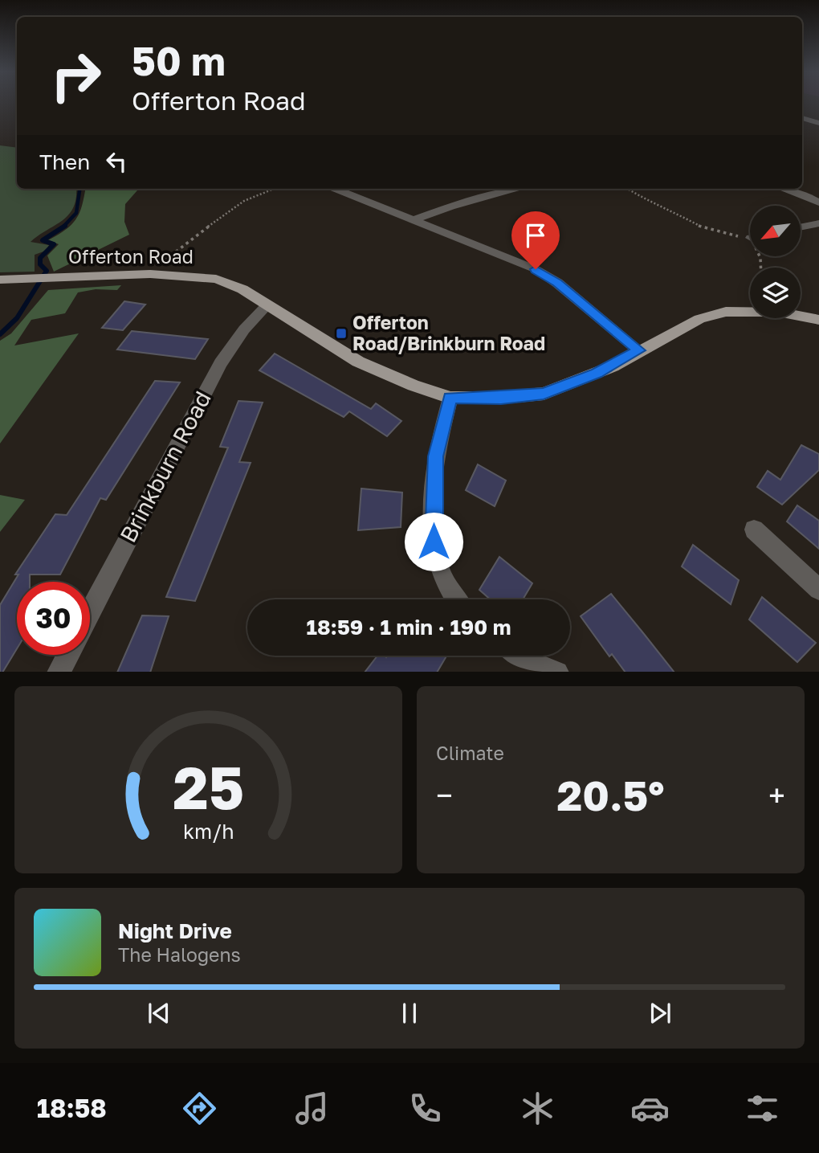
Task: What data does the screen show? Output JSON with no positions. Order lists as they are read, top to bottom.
{
  "streets": {
    "main road": ["Offerton Road"],
    "street": ["Brinkburn Road"]
  },
  "crossings": [
    ["Offerton Road", "Brinkburn Road"]
  ],
  "places": {
    "transit": ["Offerton Road/Brinkburn Road"]
  },
  "north": "bottom left",
  "page": {
    "turn": ["50 m", "Offerton Road"],
    "then": "Then",
    "limit": "30",
    "trip": "18:59 · 1 min · 190 m",
    "tile": "Climate",
    "heat": ["−", "20.5°", "+"],
    "song": ["Night Drive", "The Halogens"],
    "tabs": "18:58",
    "gauge": ["25", "km/h"]
  }
}
